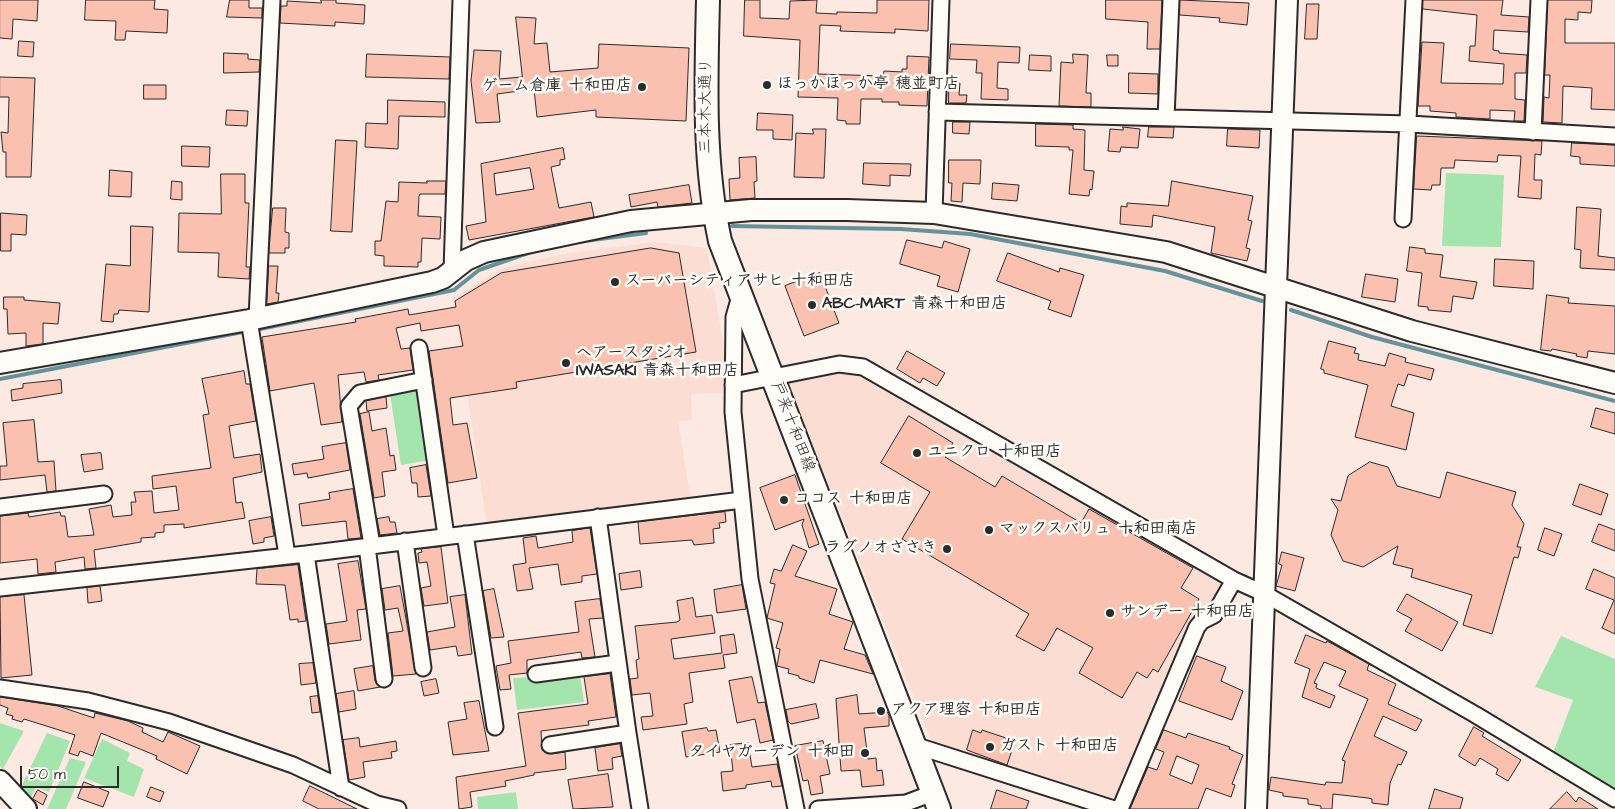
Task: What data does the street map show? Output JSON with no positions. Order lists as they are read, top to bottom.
{
  "streets": {
    "main road": ["三本木大通り", "戸来十和田線"]
  },
  "crossings": [
    ["三本木大通り", "戸来十和田線"]
  ],
  "places": [
    "ほっかほっか亭 穂並町店",
    "ゲーム倉庫 十和田店",
    "スーパーシティアサヒ 十和田店",
    "ABC-MART 青森十和田店",
    "ヘアースタジオ IWASAKI 青森十和田店",
    "ユニクロ 十和田店",
    "ココス 十和田店",
    "マックスバリュ 十和田南店",
    "ラグノオささき",
    "サンデー 十和田店",
    "アクア理容 十和田店",
    "ガスト 十和田店",
    "タイヤガーデン 十和田"
  ],
  "scale_bar": "50 m"
}
